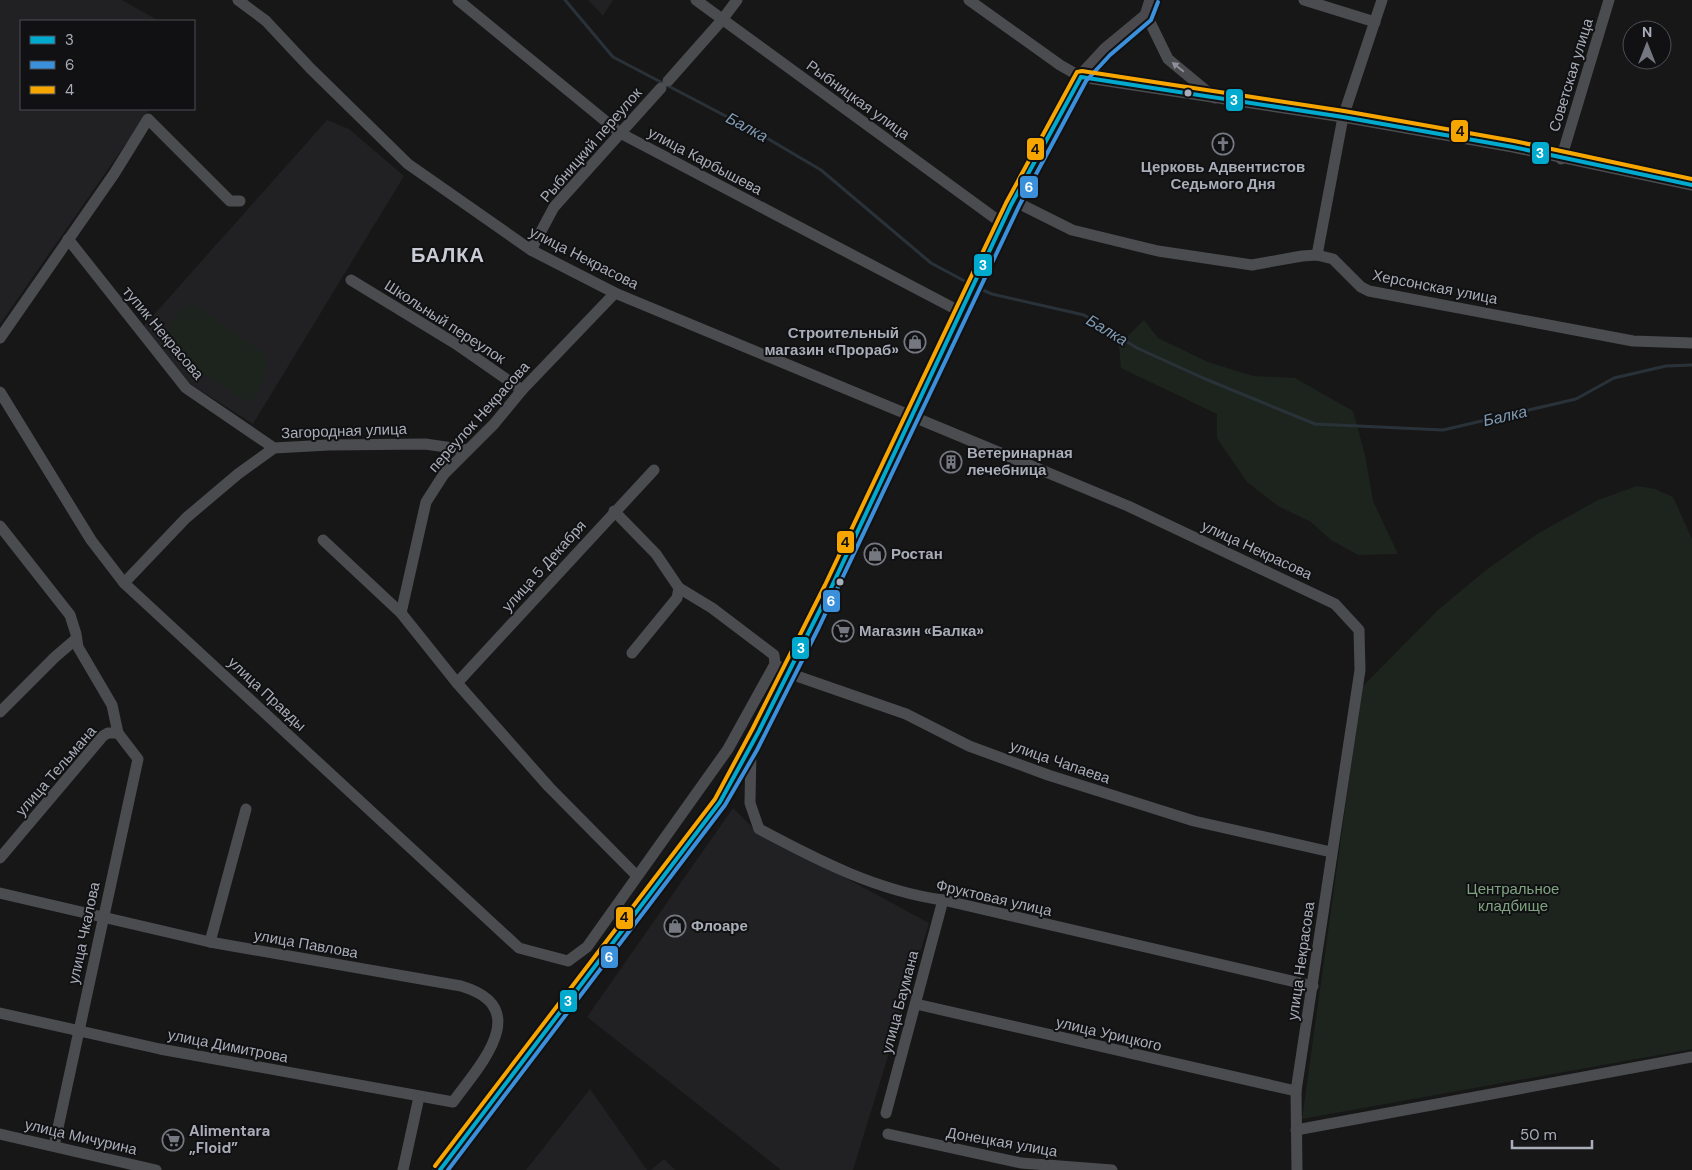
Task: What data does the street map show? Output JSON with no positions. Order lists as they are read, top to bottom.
{
  "streets": {
    "street": [
      "Советская улица",
      "Рыбницкая улица",
      "Рыбницкий переулок",
      "улица Карбышева",
      "улица Некрасова",
      "Херсонская улица",
      "Школьный переулок",
      "тупик Некрасова",
      "переулок Некрасова",
      "Загородная улица",
      "улица 5 Декабря",
      "улица Правды",
      "улица Чапаева",
      "улица Тельмана",
      "Фруктовая улица",
      "улица Чкалова",
      "улица Павлова",
      "улица Баумана",
      "улица Урицкого",
      "улица Димитрова",
      "улица Мичурина",
      "Донецкая улица"
    ]
  },
  "crossings": [
    ["Рыбницкая улица", "Рыбницкий переулок"],
    ["Рыбницкий переулок", "улица Карбышева"],
    ["Рыбницкий переулок", "улица Некрасова"],
    ["улица Некрасова", "переулок Некрасова"],
    ["улица Некрасова", "улица Чапаева"],
    ["улица Некрасова", "Фруктовая улица"],
    ["улица Некрасова", "улица Урицкого"],
    ["Школьный переулок", "переулок Некрасова"],
    ["тупик Некрасова", "Загородная улица"],
    ["переулок Некрасова", "Загородная улица"],
    ["Загородная улица", "улица Правды"],
    ["улица Тельмана", "улица Чкалова"],
    ["Фруктовая улица", "улица Баумана"],
    ["улица Чкалова", "улица Павлова"],
    ["улица Чкалова", "улица Димитрова"],
    ["улица Чкалова", "улица Мичурина"],
    ["улица Павлова", "улица Димитрова"],
    ["улица Баумана", "улица Урицкого"]
  ],
  "districts": ["БАЛКА"],
  "water": ["Балка"],
  "parks": ["Центральное кладбище"],
  "places": {
    "church": ["Церковь Адвентистов Седьмого Дня"],
    "shop": ["Строительный магазин «Прораб»", "Ростан", "Флоаре"],
    "building": ["Ветеринарная лечебница"],
    "supermarket": ["Магазин «Балка»", "Alimentara „Floid”"]
  },
  "lines": ["transit line 6", "transit line 4", "transit line 3"],
  "legend": ["3", "6", "4"],
  "scale_bar": "50 m",
  "north": "top"
}
